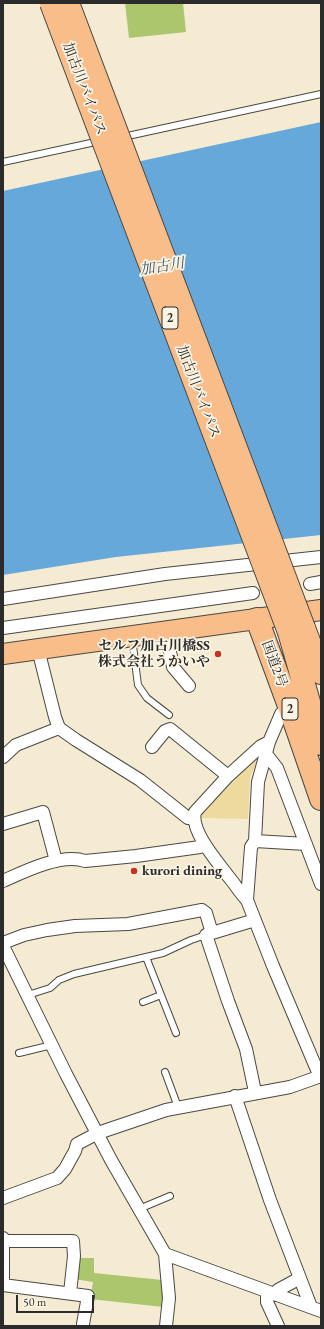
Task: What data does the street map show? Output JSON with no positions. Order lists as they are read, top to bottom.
{
  "streets": {
    "highway": ["加古川バイパス", "2", "国道2号"]
  },
  "water": ["加古川"],
  "places": ["セルフ加古川橋SS 株式会社うかいや", "kurori dining"],
  "scale_bar": "50 m"
}
